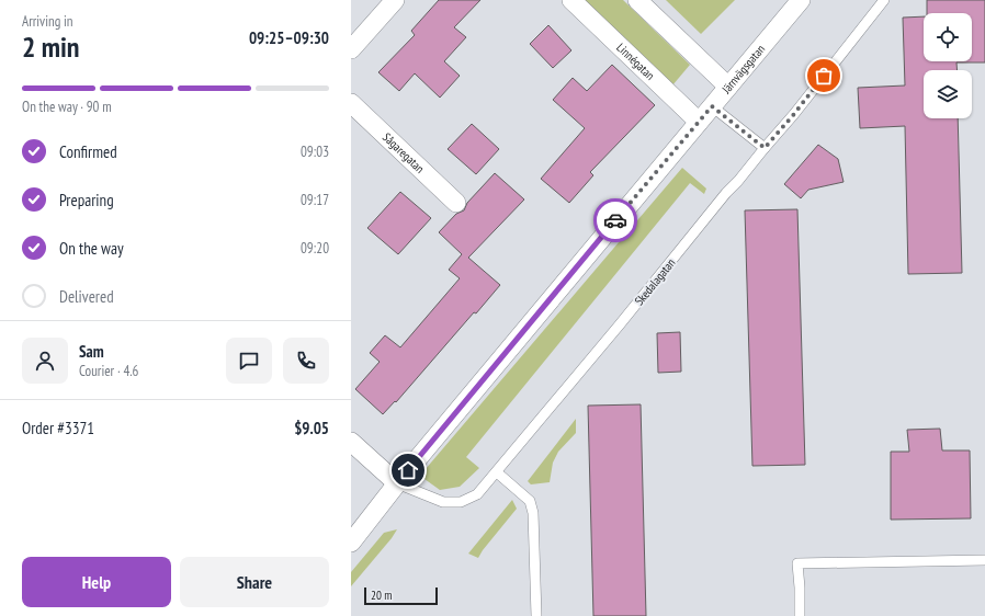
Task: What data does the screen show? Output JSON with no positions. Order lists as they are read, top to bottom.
{
  "streets": {
    "street": ["Linnégatan", "Järnvägsgatan", "Sågaregatan"],
    "lane": ["Skedalagatan"]
  },
  "crossings": [
    ["Linnégatan", "Järnvägsgatan"],
    ["Järnvägsgatan", "Skedalagatan"]
  ],
  "scale_bar": "20 m",
  "page": {
    "heading": ["2 min", "Arriving in", "09:25–09:30"],
    "panel": [
      "Sam",
      "Courier · 4.6",
      "Order #3371",
      "$9.05"
    ],
    "bar": "On the way · 90 m",
    "list": [
      ["Confirmed", "09:03"],
      ["Preparing", "09:17"],
      ["On the way", "09:20"],
      "Delivered"
    ],
    "buttons": ["Help", "Share"],
    "scale": "20 m"
  }
}
